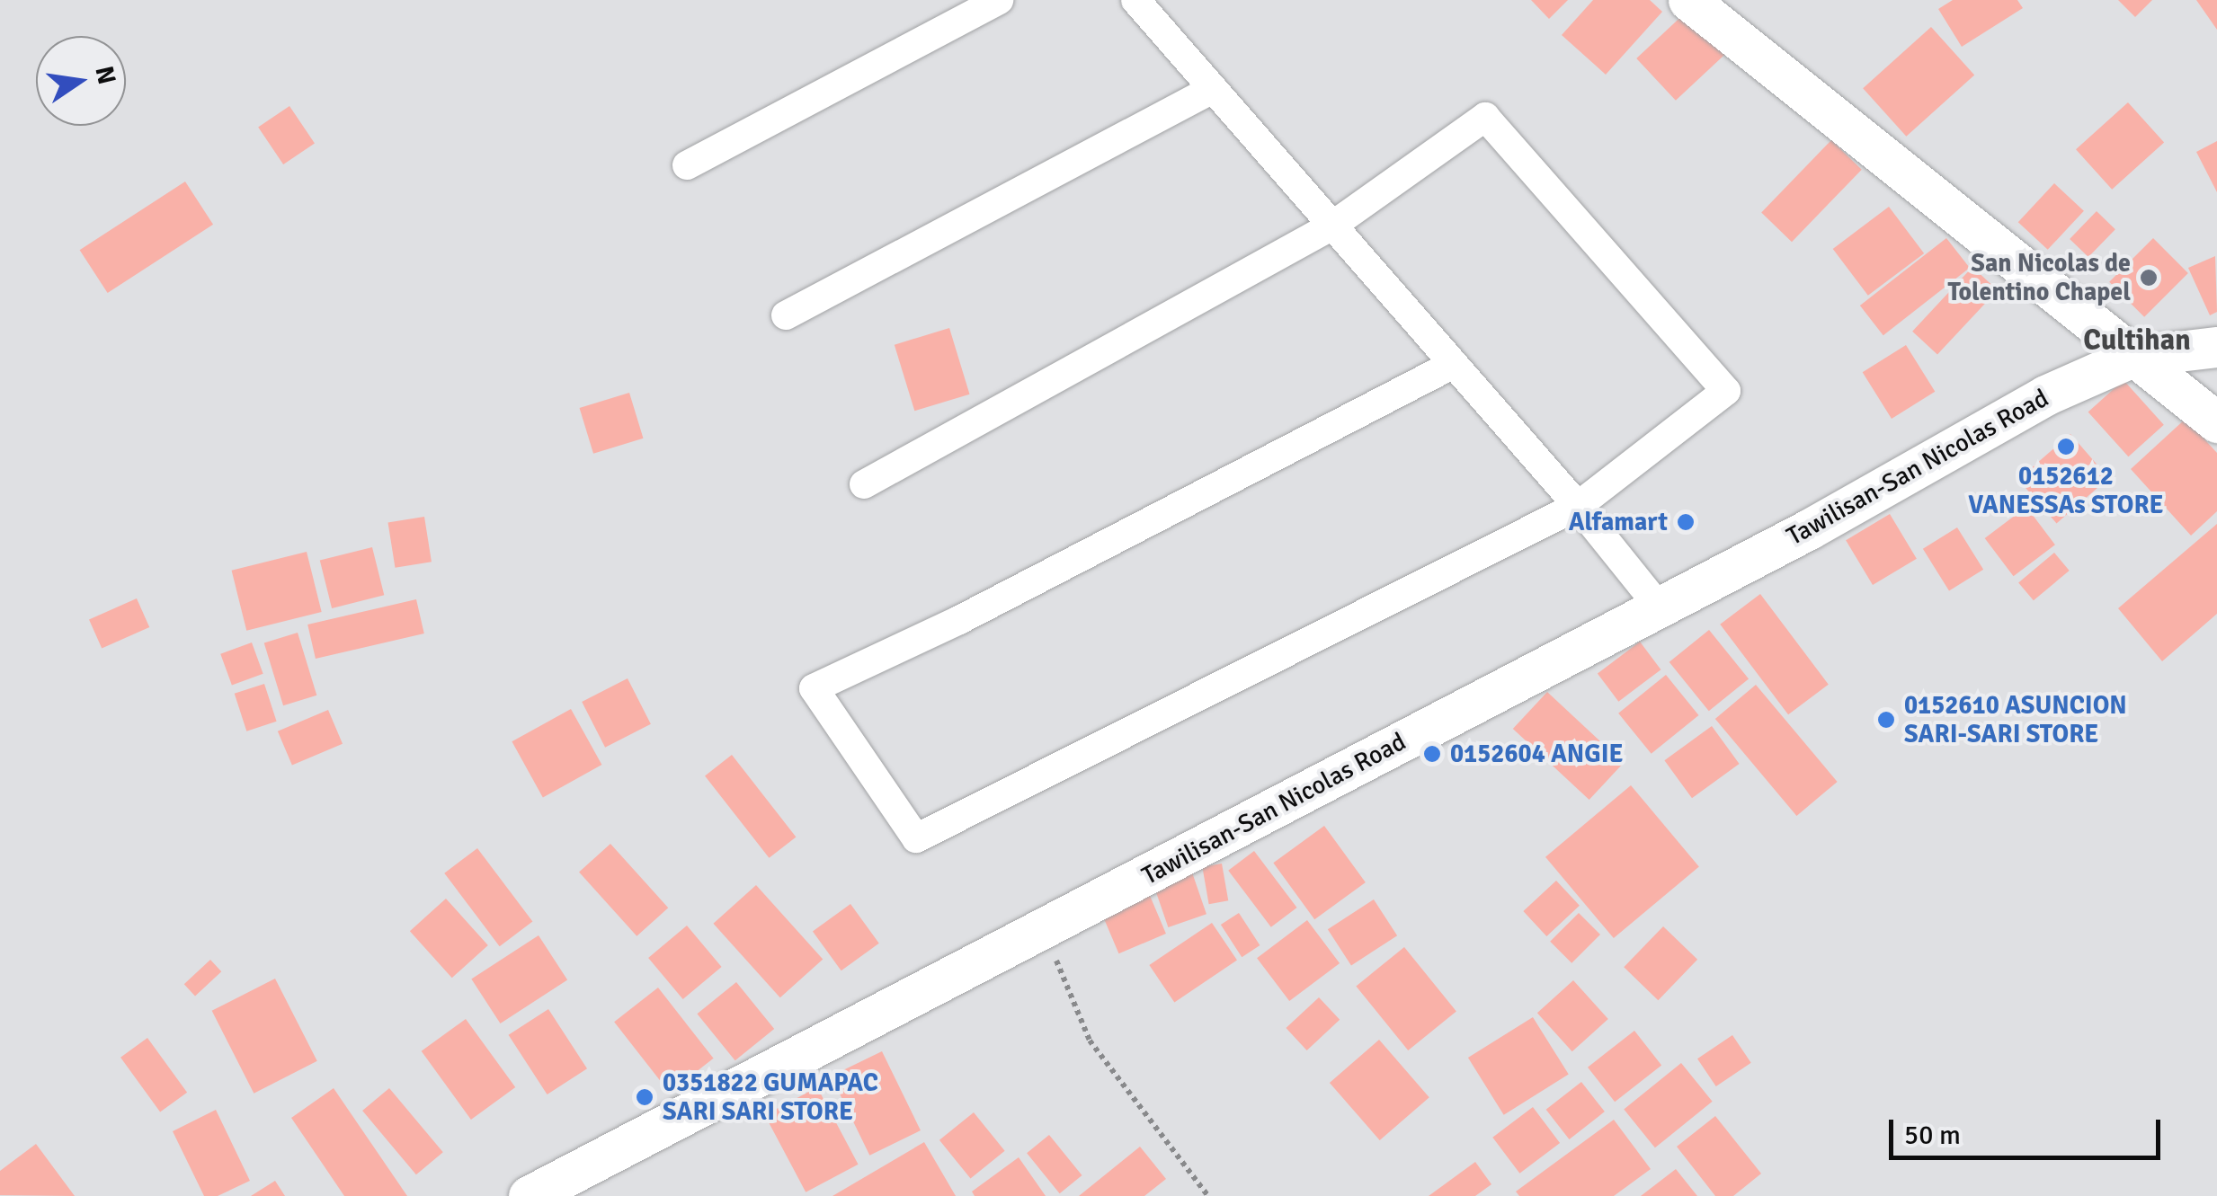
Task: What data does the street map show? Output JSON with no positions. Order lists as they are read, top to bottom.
{
  "streets": {
    "main road": ["Tawilisan-San Nicolas Road"]
  },
  "districts": ["Cultihan"],
  "places": [
    "San Nicolas de Tolentino Chapel",
    "0152612 VANESSAs STORE",
    "Alfamart",
    "0152610 ASUNCION SARI-SARI STORE",
    "0152604 ANGIE",
    "0351822 GUMAPAC SARI SARI STORE"
  ],
  "scale_bar": "50 m",
  "north": "right"
}
